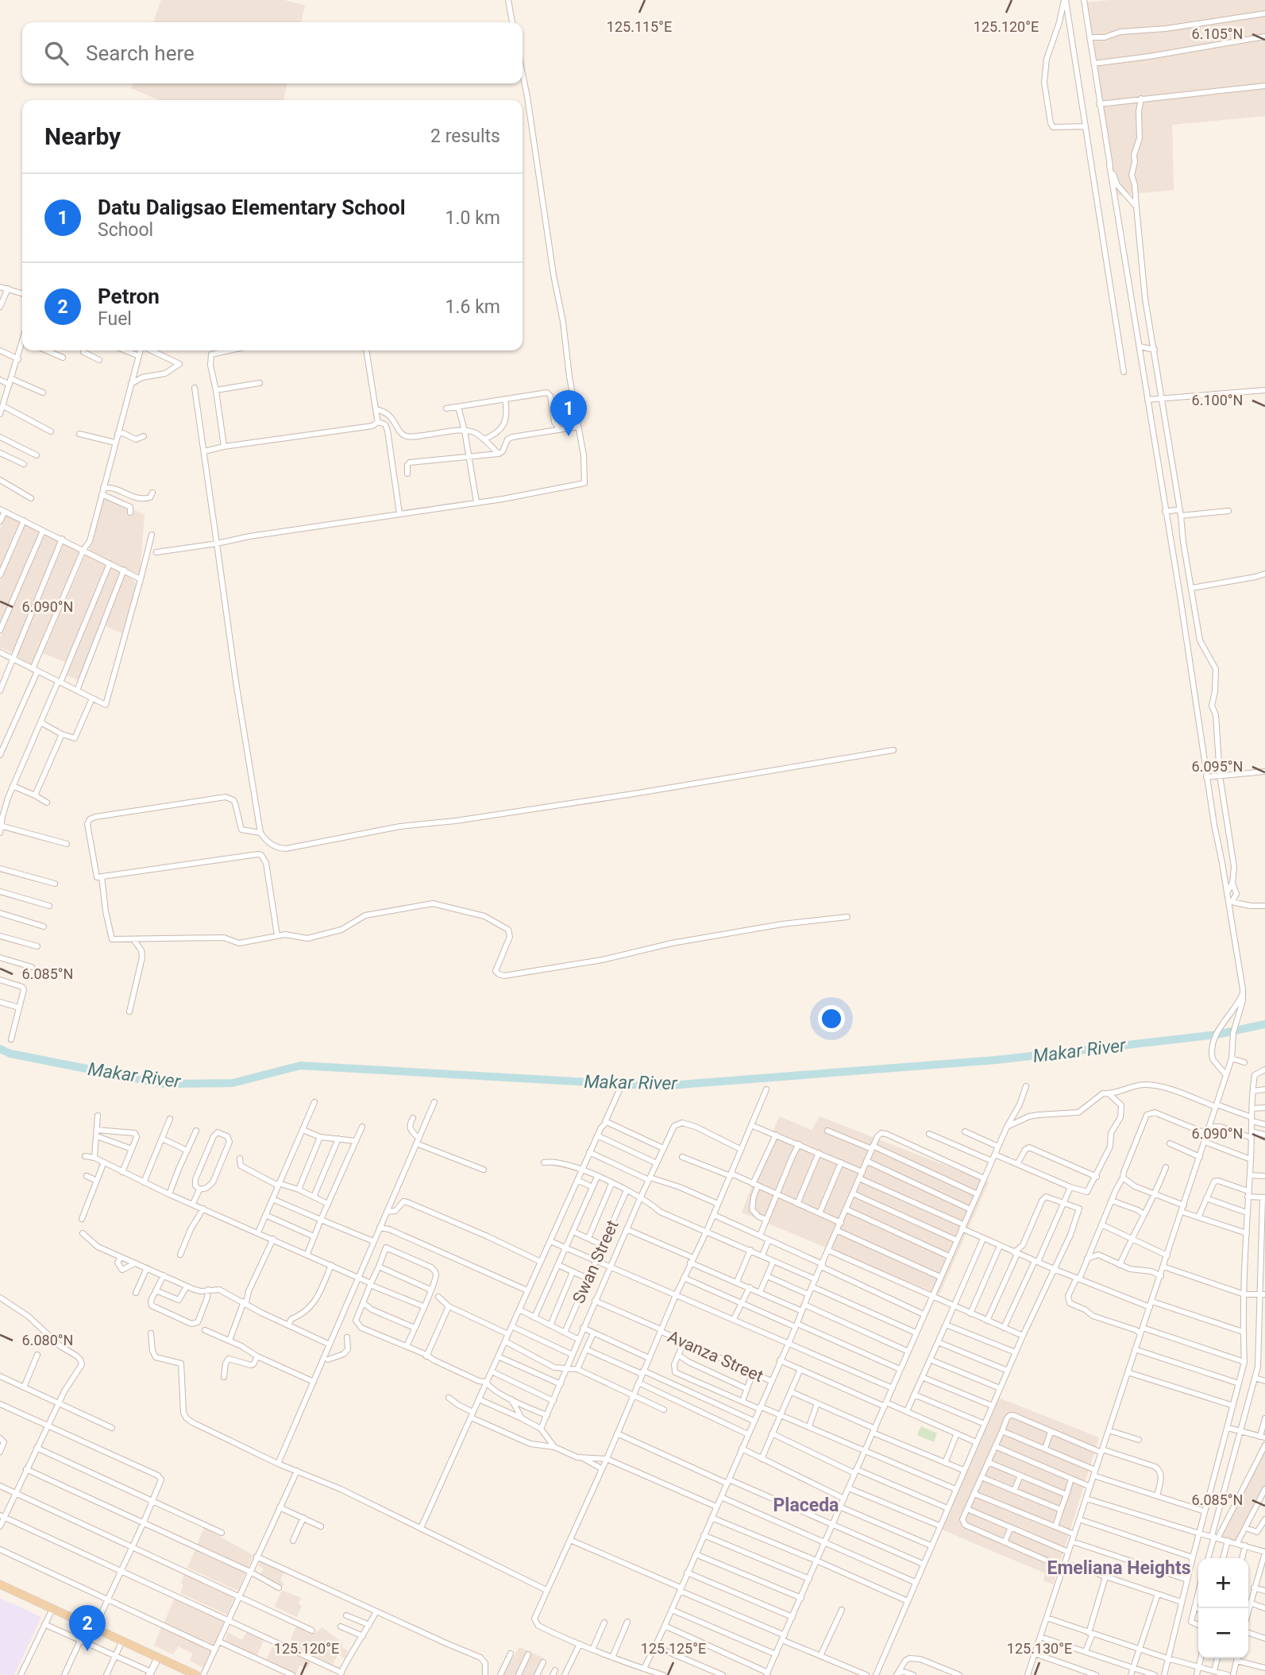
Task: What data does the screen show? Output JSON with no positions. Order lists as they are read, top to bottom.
{
  "streets": {
    "street": ["Swan Street", "Avanza Street"]
  },
  "districts": ["Placeda", "Emeliana Heights"],
  "water": ["Makar River"],
  "page": {
    "search": "Search here",
    "heading": ["Nearby", "2 results"],
    "list": [
      {
        "mark": "1",
        "name": "Datu Daligsao Elementary School",
        "note": "School",
        "value": "1.0 km"
      },
      {
        "mark": "2",
        "name": "Petron",
        "note": "Fuel",
        "value": "1.6 km"
      }
    ],
    "pins": ["1", "2"],
    "map_buttons": ["+", "−"]
  },
  "coordinates": [
    "125.115°E",
    "125.120°E",
    "6.105°N",
    "6.100°N",
    "6.090°N",
    "6.095°N",
    "6.085°N",
    "6.080°N",
    "125.125°E",
    "125.130°E"
  ]
}
